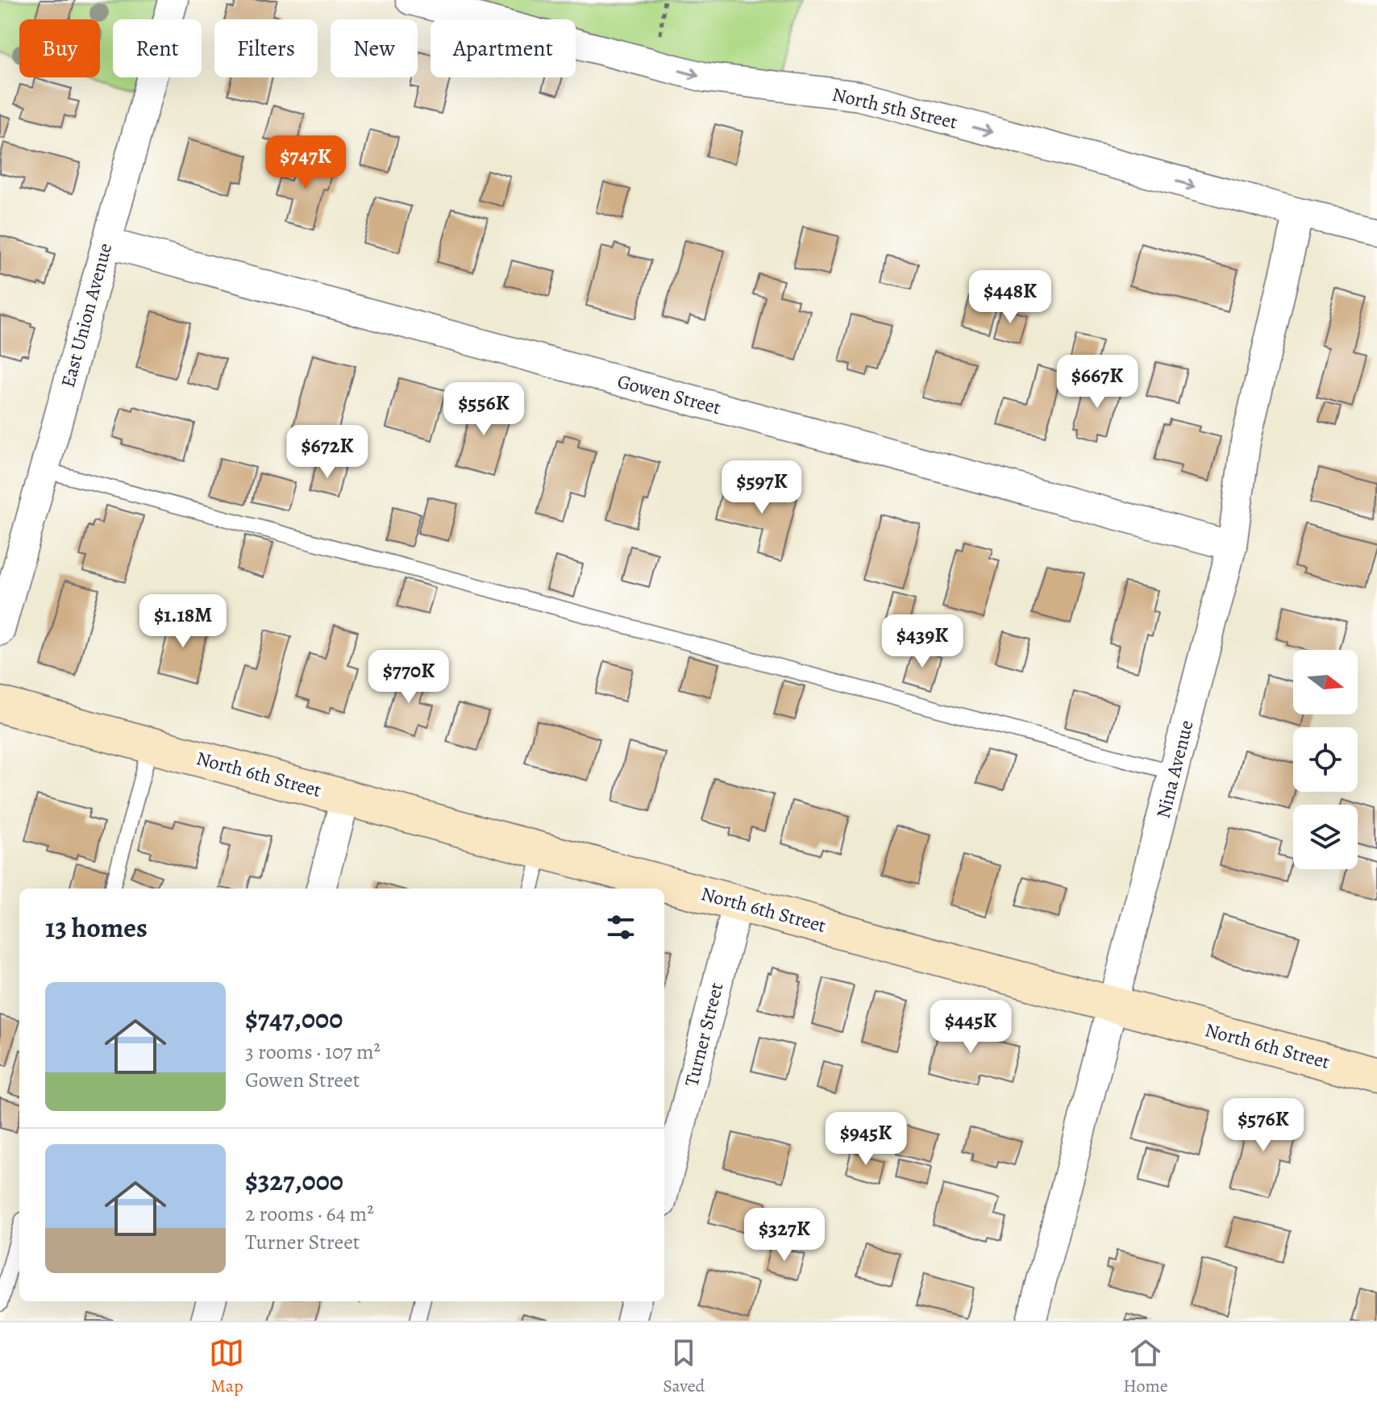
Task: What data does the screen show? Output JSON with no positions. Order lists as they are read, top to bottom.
{
  "streets": {
    "main road": ["North 6th Street"],
    "street": [
      "North 5th Street",
      "East Union Avenue",
      "Gowen Street",
      "Nina Avenue",
      "Turner Street"
    ]
  },
  "crossings": [
    ["North 5th Street", "Nina Avenue"],
    ["East Union Avenue", "Gowen Street"],
    ["Gowen Street", "Nina Avenue"],
    ["Nina Avenue", "North 6th Street"],
    ["North 6th Street", "Turner Street"]
  ],
  "one_way": ["North 5th Street"],
  "north": "right",
  "page": {
    "chip": [
      "Buy",
      "Rent",
      "Filters",
      "New",
      "Apartment"
    ],
    "price": [
      "$747K",
      "$448K",
      "$667K",
      "$556K",
      "$672K",
      "$597K",
      "$1.18M",
      "$439K",
      "$770K",
      "$445K",
      "$576K",
      "$945K",
      "$327K"
    ],
    "heading": "13 homes",
    "list": [
      {
        "name": "$747,000",
        "note": "3 rooms · 107 m² · Gowen Street"
      },
      {
        "name": "$327,000",
        "note": "2 rooms · 64 m² · Turner Street"
      }
    ],
    "tabs": ["Map", "Saved", "Home"]
  }
}
